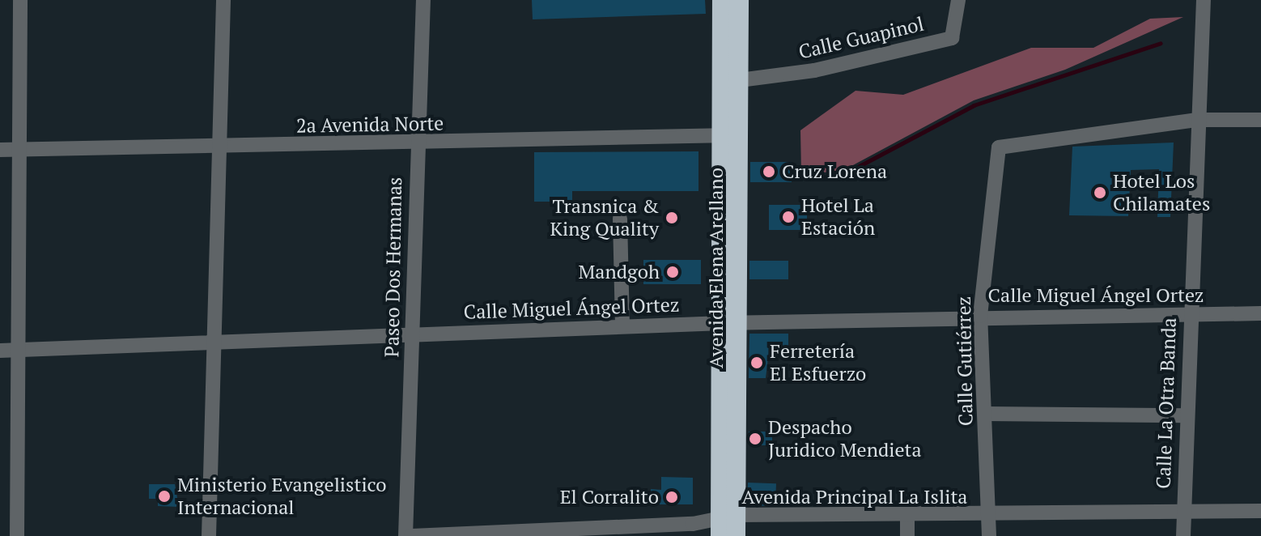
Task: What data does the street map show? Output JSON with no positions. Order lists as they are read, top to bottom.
{
  "streets": {
    "highway": ["Avenida Elena Arellano"],
    "street": [
      "Calle Guapinol",
      "2a Avenida Norte",
      "Paseo Dos Hermanas",
      "Calle Miguel Ángel Ortez",
      "Calle Gutiérrez",
      "Calle La Otra Banda",
      "Avenida Principal La Islita"
    ]
  },
  "crossings": [
    ["Calle Guapinol", "Avenida Elena Arellano"],
    ["2a Avenida Norte", "Paseo Dos Hermanas"],
    ["2a Avenida Norte", "Avenida Elena Arellano"],
    ["Paseo Dos Hermanas", "Calle Miguel Ángel Ortez"],
    ["Avenida Elena Arellano", "Calle Miguel Ángel Ortez"],
    ["Avenida Elena Arellano", "Avenida Principal La Islita"],
    ["Calle Miguel Ángel Ortez", "Calle Gutiérrez"],
    ["Calle Miguel Ángel Ortez", "Calle La Otra Banda"],
    ["Calle Gutiérrez", "Calle La Otra Banda"],
    ["Calle Gutiérrez", "Avenida Principal La Islita"],
    ["Calle La Otra Banda", "Avenida Principal La Islita"]
  ],
  "places": [
    "Cruz Lorena",
    "Hotel Los Chilamates",
    "Hotel La Estación",
    "Transnica & King Quality",
    "Mandgoh",
    "Ferretería El Esfuerzo",
    "Despacho Juridico Mendieta",
    "Ministerio Evangelistico Internacional",
    "El Corralito"
  ]
}
